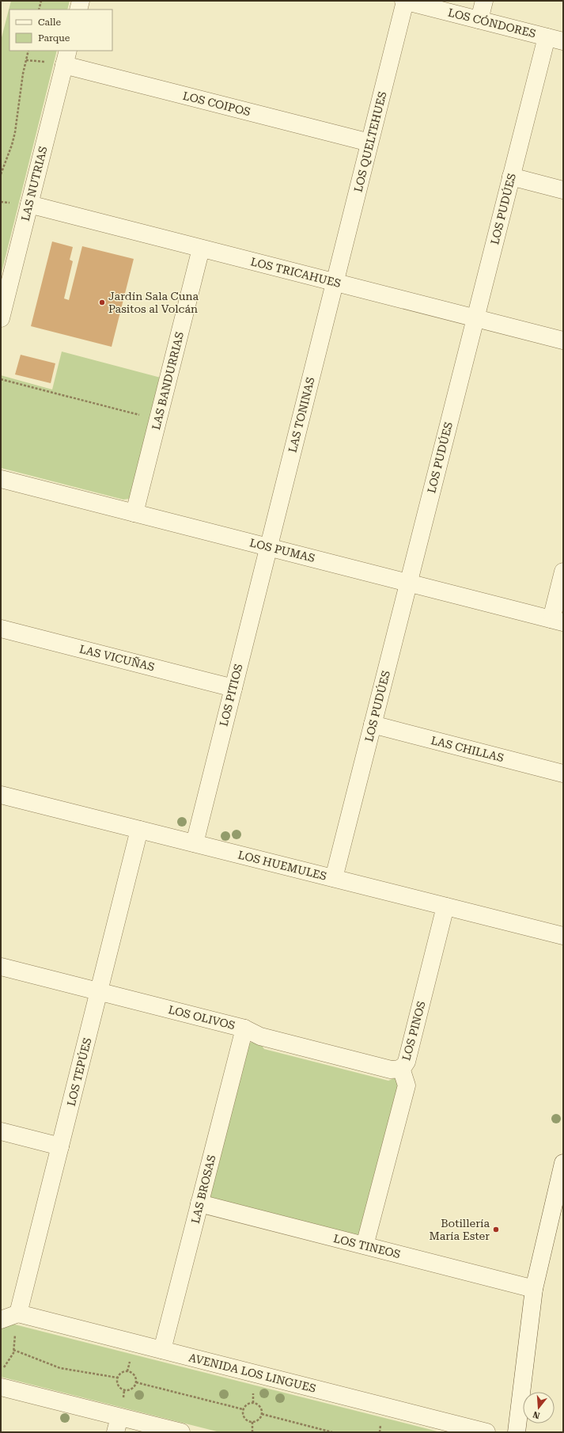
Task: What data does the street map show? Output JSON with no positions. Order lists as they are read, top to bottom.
{
  "streets": {
    "street": [
      "LOS CÓNDORES",
      "LOS COIPOS",
      "LOS QUELTEHUES",
      "LAS NUTRIAS",
      "LOS PUDÚES",
      "LOS TRICAHUES",
      "LAS BANDURRIAS",
      "LAS TONINAS",
      "LOS PUMAS",
      "LAS VICUÑAS",
      "LOS PITIOS",
      "LAS CHILLAS",
      "LOS HUEMULES",
      "LOS OLIVOS",
      "LOS PINOS",
      "LOS TEPÚES",
      "LAS BROSAS",
      "LOS TINEOS",
      "AVENIDA LOS LINGUES"
    ]
  },
  "crossings": [
    ["LOS CÓNDORES", "LOS QUELTEHUES"],
    ["LOS CÓNDORES", "LOS PUDÚES"],
    ["LOS COIPOS", "LOS QUELTEHUES"],
    ["LOS COIPOS", "LAS NUTRIAS"],
    ["LOS QUELTEHUES", "LOS TRICAHUES"],
    ["LOS QUELTEHUES", "LAS TONINAS"],
    ["LAS NUTRIAS", "LOS TRICAHUES"],
    ["LOS PUDÚES", "LOS TRICAHUES"],
    ["LOS PUDÚES", "LOS PUMAS"],
    ["LOS PUDÚES", "LAS CHILLAS"],
    ["LOS PUDÚES", "LOS HUEMULES"],
    ["LOS TRICAHUES", "LAS BANDURRIAS"],
    ["LOS TRICAHUES", "LAS TONINAS"],
    ["LAS BANDURRIAS", "LOS PUMAS"],
    ["LAS TONINAS", "LOS PUMAS"],
    ["LAS TONINAS", "LOS PITIOS"],
    ["LOS PUMAS", "LOS PITIOS"],
    ["LAS VICUÑAS", "LOS PITIOS"],
    ["LOS PITIOS", "LOS HUEMULES"],
    ["LOS HUEMULES", "LOS PINOS"],
    ["LOS HUEMULES", "LOS TEPÚES"],
    ["LOS OLIVOS", "LOS PINOS"],
    ["LOS OLIVOS", "LOS TEPÚES"],
    ["LOS OLIVOS", "LAS BROSAS"],
    ["LOS PINOS", "LOS TINEOS"],
    ["LOS TEPÚES", "AVENIDA LOS LINGUES"],
    ["LAS BROSAS", "LOS TINEOS"],
    ["LAS BROSAS", "AVENIDA LOS LINGUES"]
  ],
  "places": ["Jardín Sala Cuna Pasitos al Volcán", "Botillería María Ester"],
  "legend": ["Calle", "Parque"],
  "north": "bottom"
}
